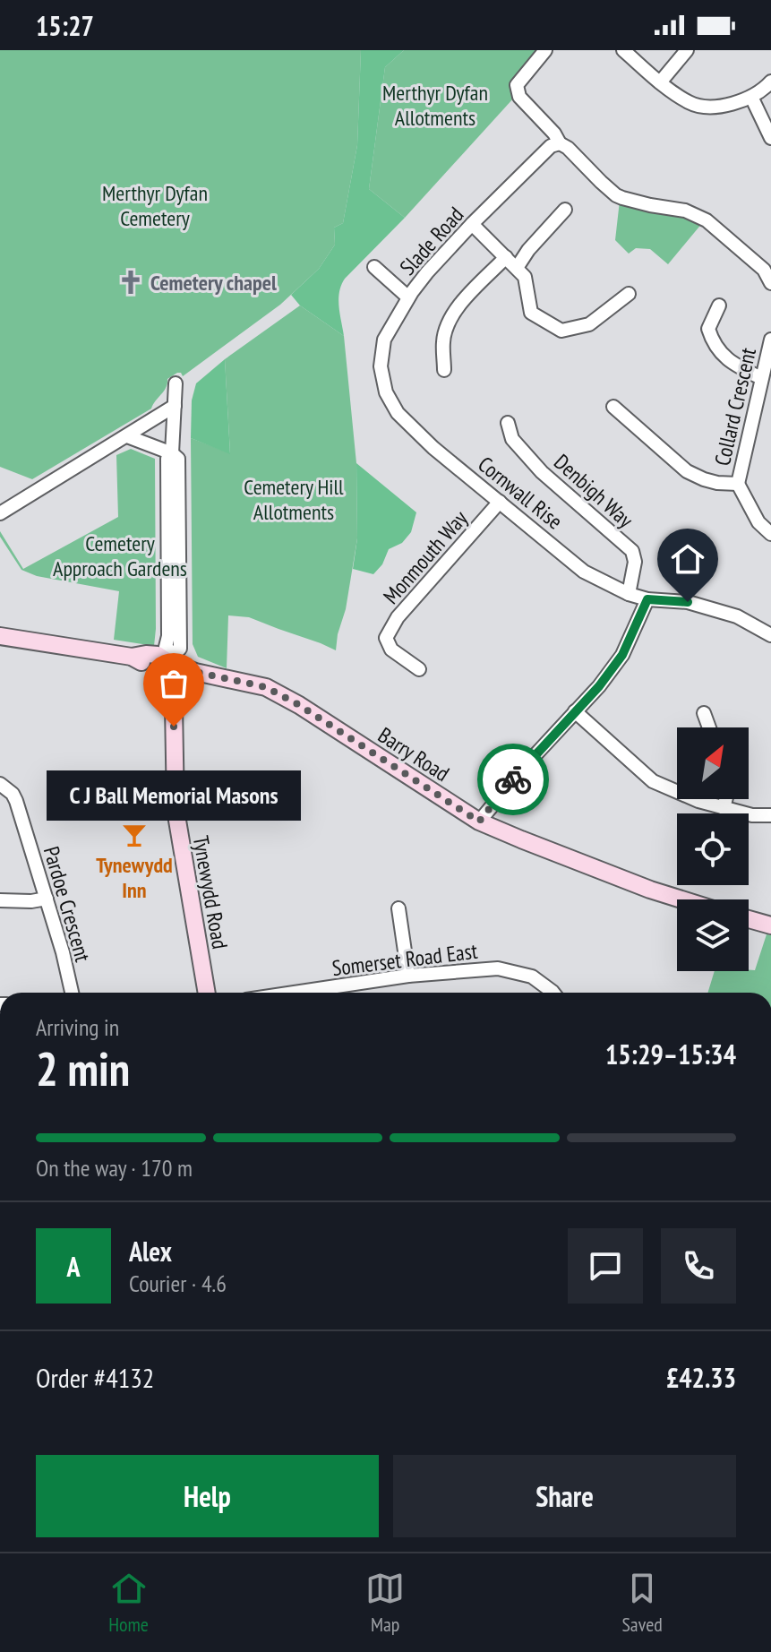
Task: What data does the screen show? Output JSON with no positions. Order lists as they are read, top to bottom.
{
  "streets": {
    "street": [
      "Slade Road",
      "Collard Crescent",
      "Denbigh Way",
      "Cornwall Rise",
      "Monmouth Way",
      "Barry Road",
      "Tynewydd Road",
      "Pardoe Crescent",
      "Somerset Road East"
    ]
  },
  "crossings": [
    ["Slade Road", "Cornwall Rise"],
    ["Denbigh Way", "Cornwall Rise"],
    ["Cornwall Rise", "Monmouth Way"],
    ["Barry Road", "Tynewydd Road"]
  ],
  "parks": [
    "Merthyr Dyfan Allotments",
    "Merthyr Dyfan Cemetery",
    "Cemetery Hill Allotments",
    "Cemetery Approach Gardens"
  ],
  "places": {
    "church": ["Cemetery chapel"],
    "other": ["C J Ball Memorial Masons"],
    "bar": ["Tynewydd Inn"]
  },
  "north": "top right",
  "page": {
    "status": "15:27",
    "bubble": "C J Ball Memorial Masons",
    "heading": ["2 min", "Arriving in", "15:29–15:34"],
    "panel": [
      "Alex",
      "Courier · 4.6",
      "Order #4132",
      "£42.33"
    ],
    "bar": "On the way · 170 m",
    "round": "A",
    "buttons": ["Help", "Share"],
    "tabs": ["Home", "Map", "Saved"]
  }
}
